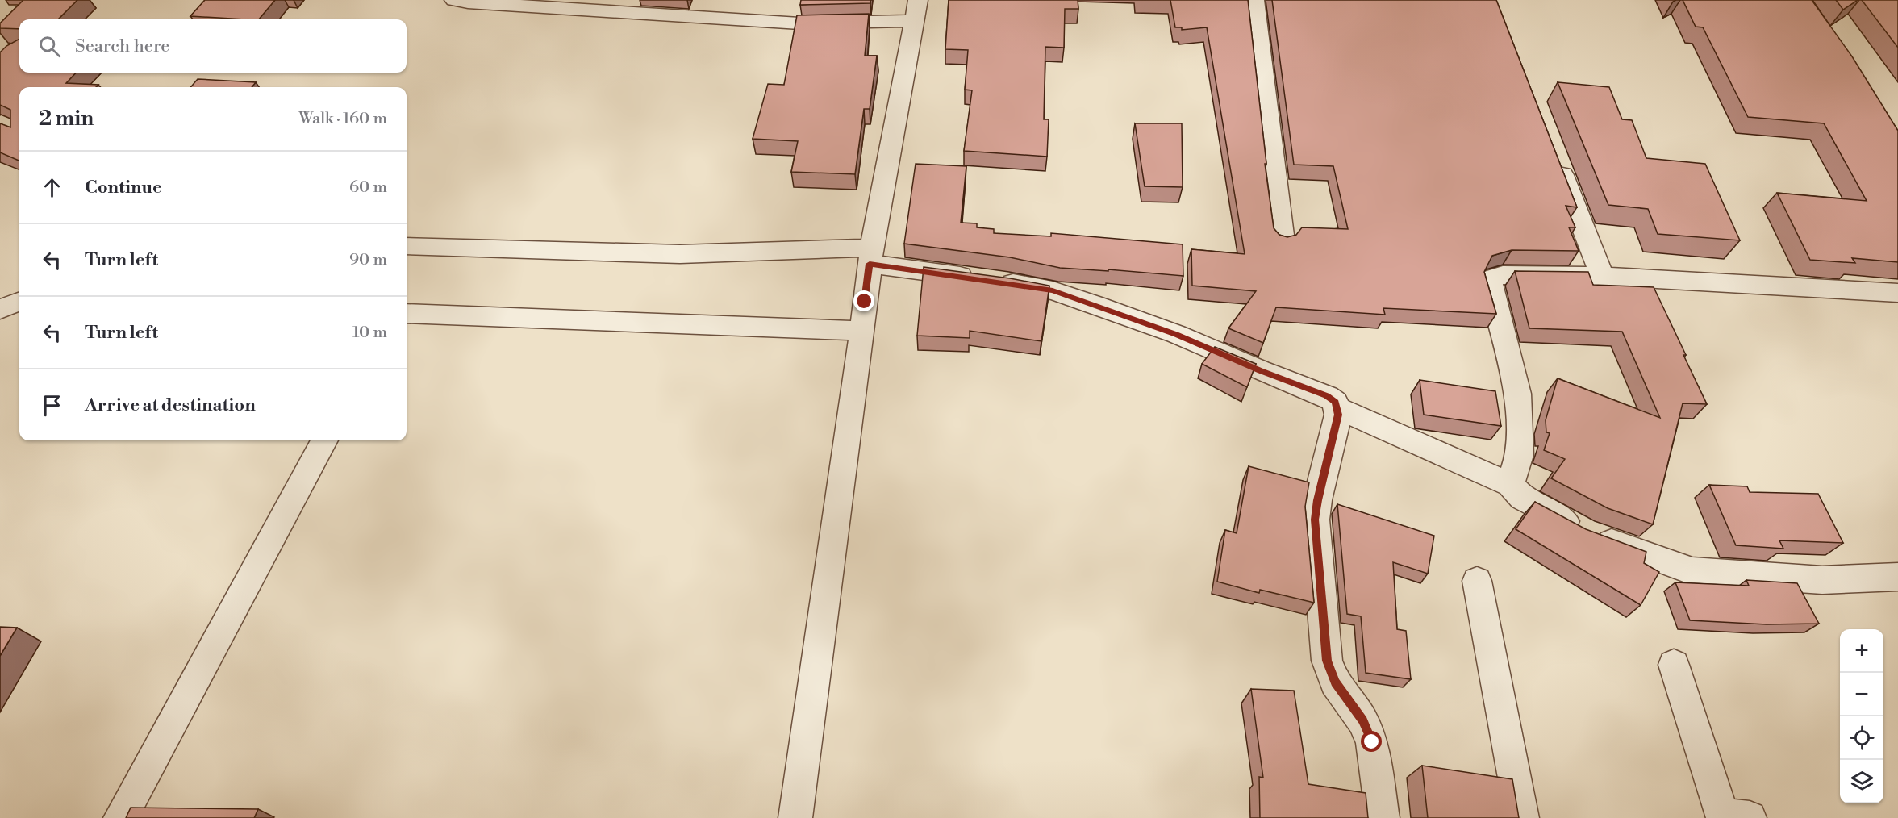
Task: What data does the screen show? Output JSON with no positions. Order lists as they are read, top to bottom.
{
  "page": {
    "search": "Search here",
    "heading": ["2 min", "Walk · 160 m"],
    "list": [
      ["Continue", "60 m"],
      ["Turn left", "90 m"],
      ["Turn left", "10 m"],
      "Arrive at destination"
    ],
    "map_buttons": ["+", "−"]
  }
}
